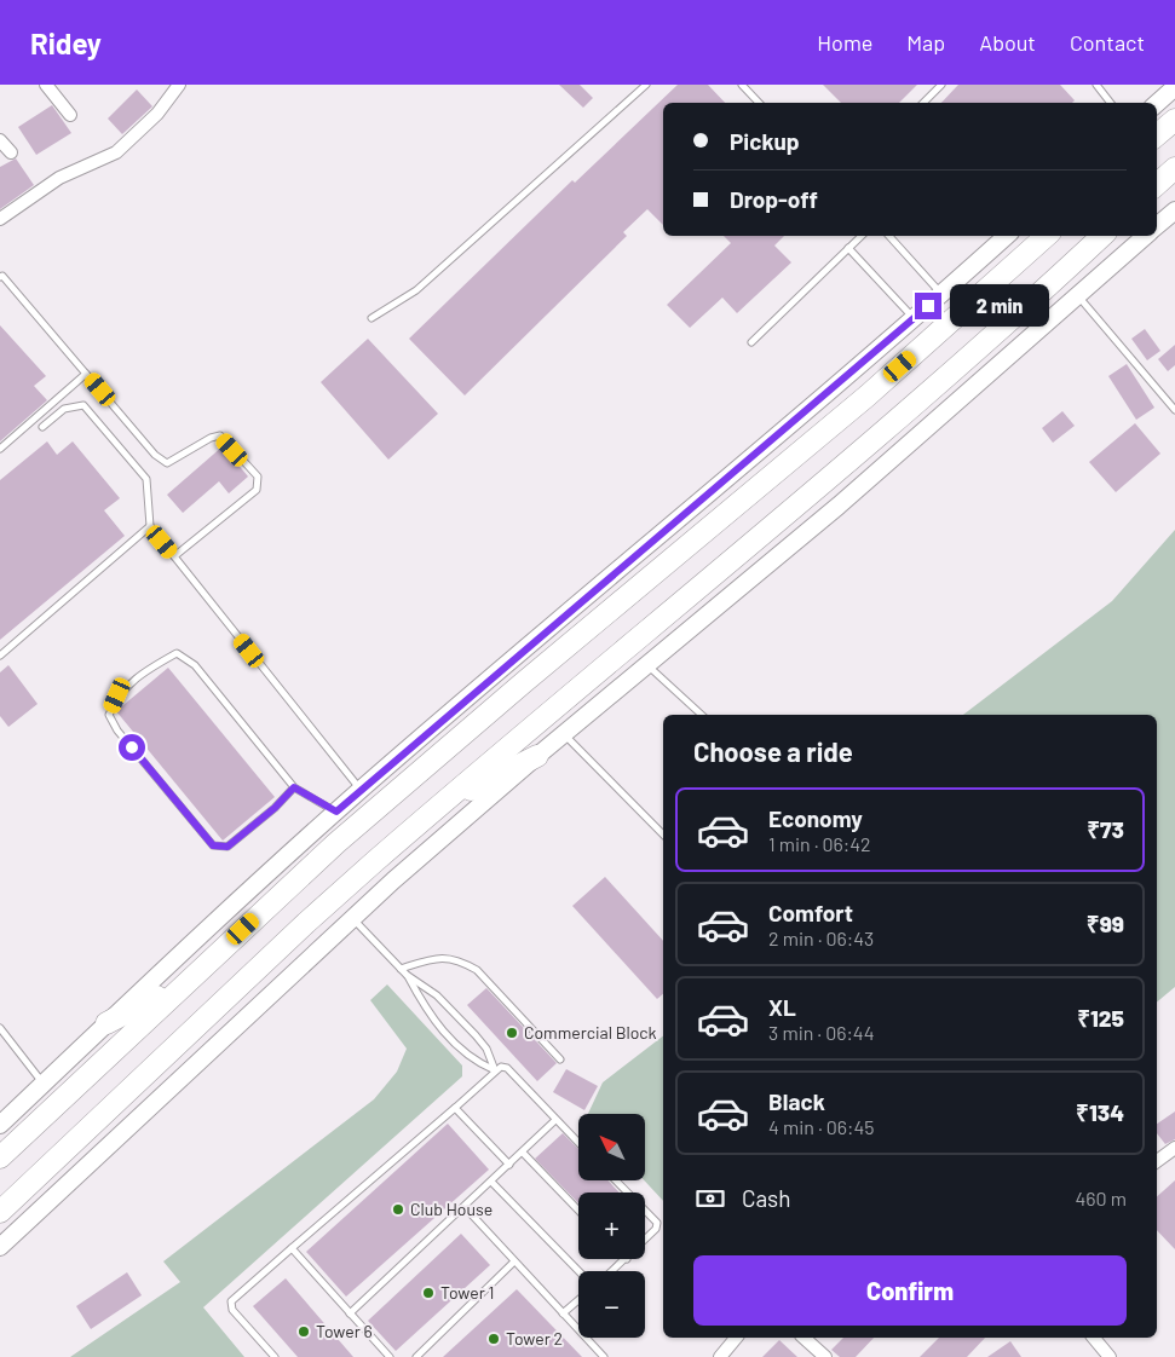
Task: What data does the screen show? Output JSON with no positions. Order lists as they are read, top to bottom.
{
  "places": [
    "Commercial Block",
    "Club House",
    "Tower 1",
    "Tower 6",
    "Tower 2"
  ],
  "north": "top left",
  "page": {
    "header": "Ridey",
    "nav": [
      "Home",
      "Map",
      "About",
      "Contact"
    ],
    "banner": ["Pickup", "Drop-off"],
    "bubble": "2 min",
    "heading": "Choose a ride",
    "list": [
      {
        "name": "Economy",
        "note": "1 min · 06:42",
        "value": "₹73"
      },
      {
        "name": "Comfort",
        "note": "2 min · 06:43",
        "value": "₹99"
      },
      {
        "name": "XL",
        "note": "3 min · 06:44",
        "value": "₹125"
      },
      {
        "name": "Black",
        "note": "4 min · 06:45",
        "value": "₹134"
      }
    ],
    "map_buttons": ["+", "−"],
    "pay": ["Cash", "460 m"],
    "buttons": "Confirm"
  }
}
